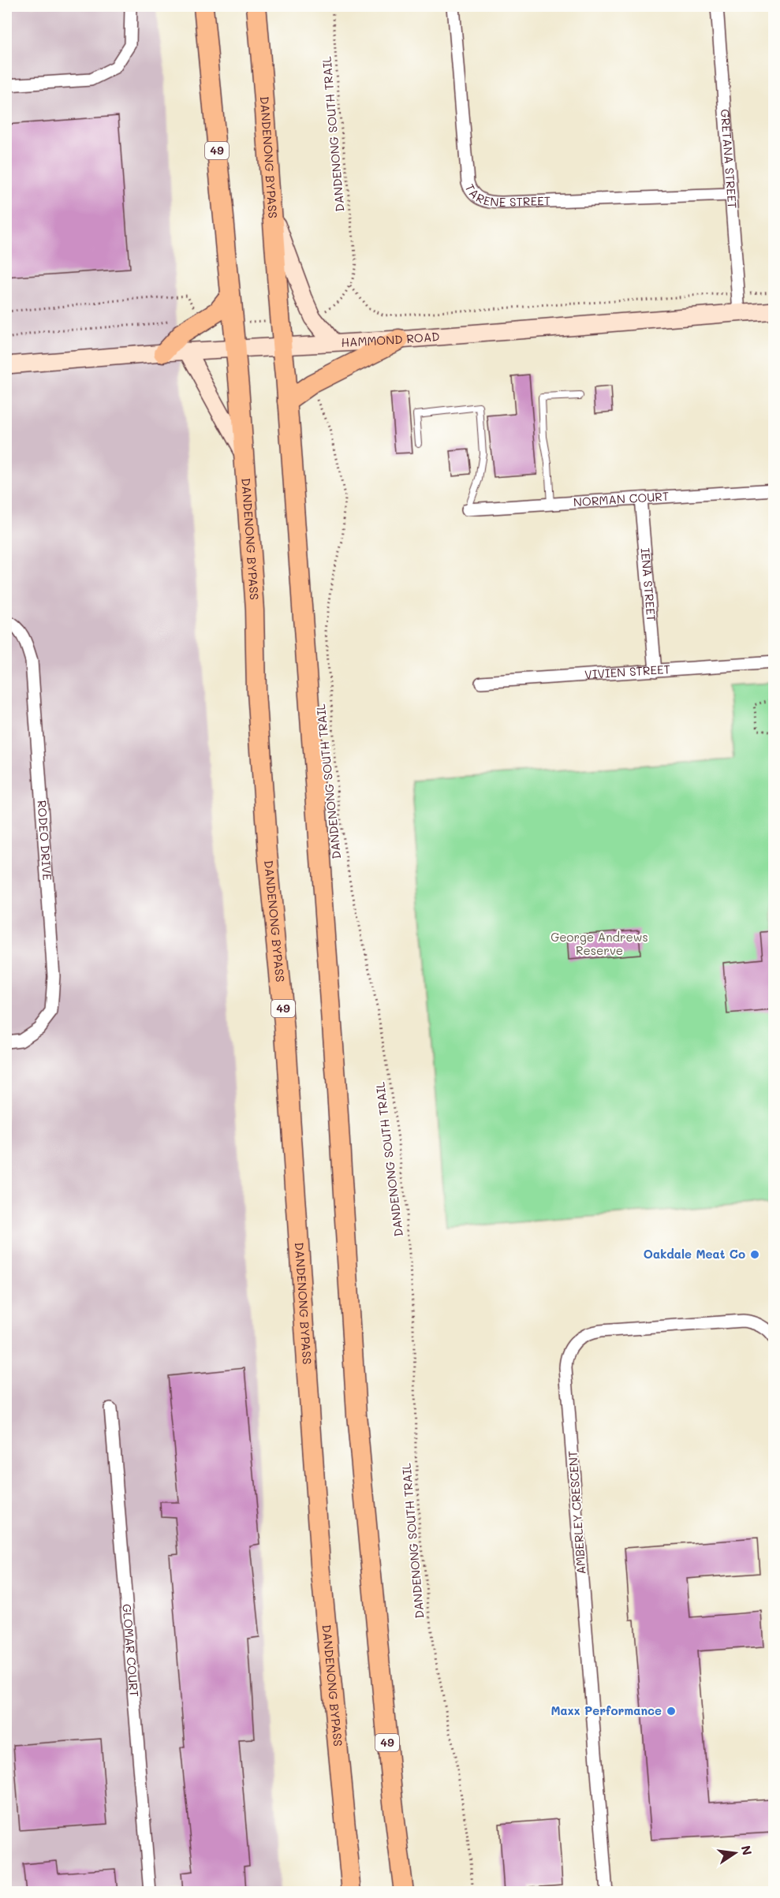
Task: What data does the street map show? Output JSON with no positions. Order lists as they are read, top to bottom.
{
  "streets": {
    "highway": ["49", "DANDENONG BYPASS"],
    "main road": ["HAMMOND ROAD"],
    "street": [
      "GRETANA STREET",
      "TARENE STREET",
      "NORMAN COURT",
      "IENA STREET",
      "VIVIEN STREET",
      "RODEO DRIVE",
      "AMBERLEY CRESCENT",
      "GLOMAR COURT"
    ],
    "path": ["DANDENONG SOUTH TRAIL"]
  },
  "crossings": [
    ["DANDENONG BYPASS", "HAMMOND ROAD"],
    ["GRETANA STREET", "TARENE STREET"],
    ["GRETANA STREET", "HAMMOND ROAD"],
    ["NORMAN COURT", "IENA STREET"],
    ["IENA STREET", "VIVIEN STREET"]
  ],
  "parks": ["George Andrews Reserve"],
  "places": ["Oakdale Meat Co", "Maxx Performance"],
  "north": "right"
}
